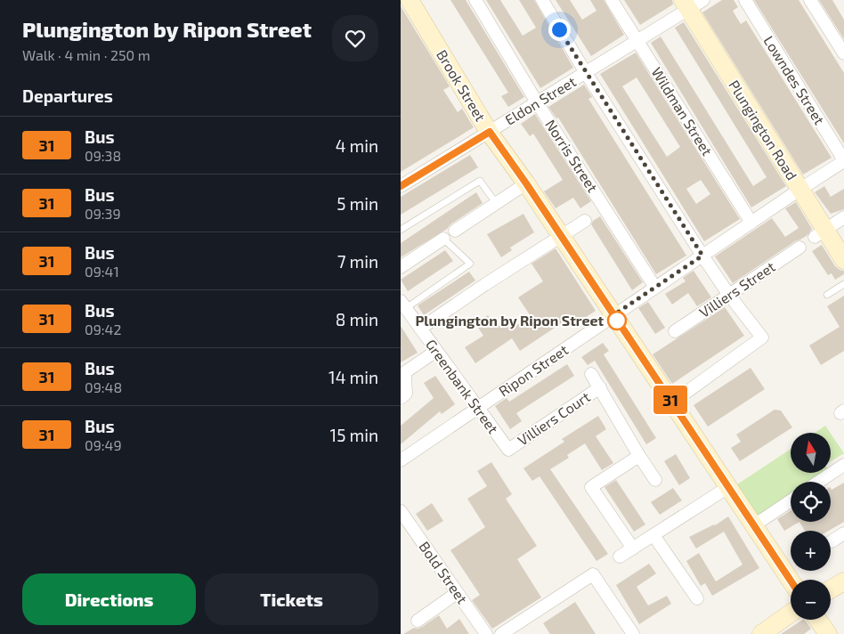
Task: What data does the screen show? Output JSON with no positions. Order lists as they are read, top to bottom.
{
  "streets": {
    "street": [
      "Lowndes Street",
      "Brook Street",
      "Eldon Street",
      "Wildman Street",
      "Plungington Road",
      "Norris Street",
      "Villiers Street",
      "Ripon Street",
      "Greenbank Street",
      "Villiers Court",
      "Bold Street"
    ]
  },
  "crossings": [
    ["Lowndes Street", "Ripon Street"],
    ["Brook Street", "Eldon Street"],
    ["Brook Street", "Ripon Street"],
    ["Eldon Street", "Wildman Street"],
    ["Eldon Street", "Plungington Road"],
    ["Eldon Street", "Norris Street"],
    ["Wildman Street", "Ripon Street"],
    ["Plungington Road", "Ripon Street"],
    ["Norris Street", "Ripon Street"],
    ["Ripon Street", "Greenbank Street"],
    ["Greenbank Street", "Villiers Court"]
  ],
  "places": ["Plungington by Ripon Street"],
  "lines": ["bus line 31"],
  "north": "top",
  "page": {
    "heading": [
      ["Plungington by Ripon Street", "Walk · 4 min · 250 m"],
      "Departures"
    ],
    "on_map": "31",
    "list": [
      {
        "mark": "31",
        "name": "Bus",
        "note": "09:38",
        "value": "4 min"
      },
      {
        "mark": "31",
        "name": "Bus",
        "note": "09:39",
        "value": "5 min"
      },
      {
        "mark": "31",
        "name": "Bus",
        "note": "09:41",
        "value": "7 min"
      },
      {
        "mark": "31",
        "name": "Bus",
        "note": "09:42",
        "value": "8 min"
      },
      {
        "mark": "31",
        "name": "Bus",
        "note": "09:48",
        "value": "14 min"
      },
      {
        "mark": "31",
        "name": "Bus",
        "note": "09:49",
        "value": "15 min"
      }
    ],
    "map_buttons": ["+", "−"],
    "buttons": ["Directions", "Tickets"]
  }
}
